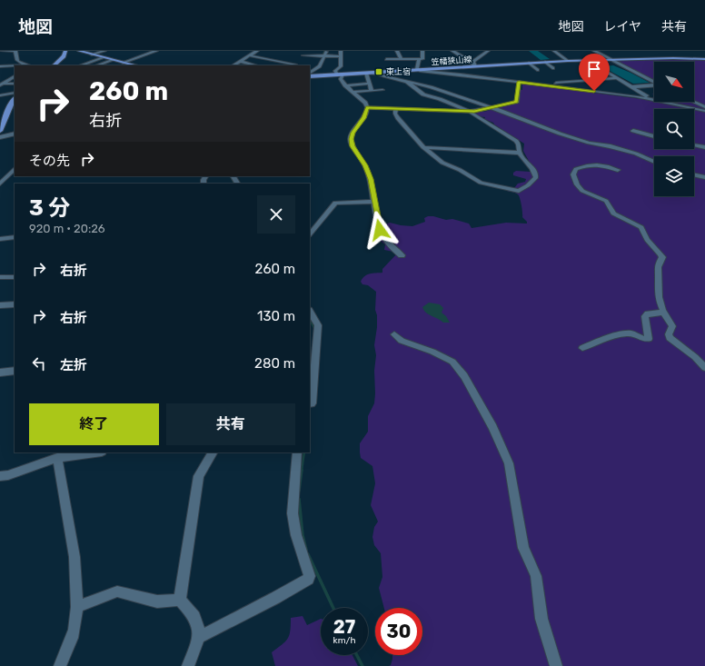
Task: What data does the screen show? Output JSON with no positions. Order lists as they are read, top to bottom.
{
  "streets": {
    "main road": ["笠幡狭山線"]
  },
  "places": {
    "transit": ["東上宿"]
  },
  "north": "bottom right",
  "page": {
    "header": "地図",
    "nav": ["地図", "レイヤ", "共有"],
    "turn": ["260 m", "右折"],
    "then": "その先",
    "heading": ["3 分", "920 m · 20:26"],
    "list": [
      {
        "name": "右折",
        "value": "260 m"
      },
      {
        "name": "右折",
        "value": "130 m"
      },
      {
        "name": "左折",
        "value": "280 m"
      }
    ],
    "buttons": ["終了", "共有"],
    "speed": "27 km/h",
    "limit": "30"
  }
}
